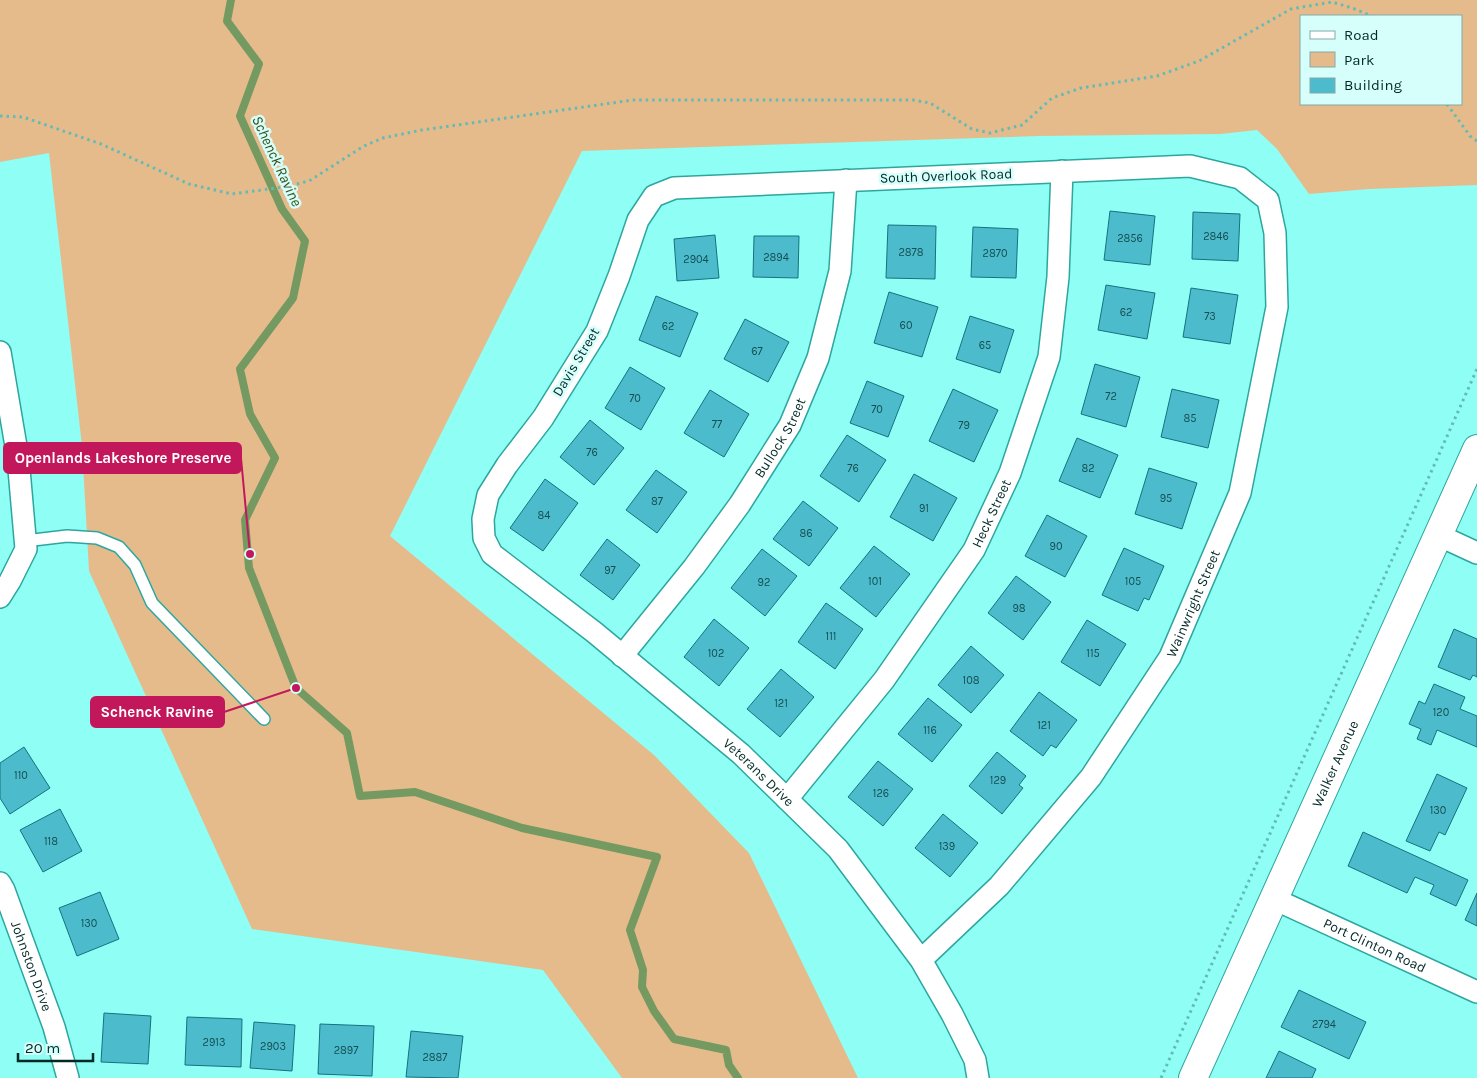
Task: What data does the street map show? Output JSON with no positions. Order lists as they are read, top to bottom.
{
  "streets": {
    "main road": ["Walker Avenue"],
    "street": [
      "South Overlook Road",
      "Davis Street",
      "Bullock Street",
      "Heck Street",
      "Wainwright Street",
      "Veterans Drive",
      "Port Clinton Road",
      "Johnston Drive"
    ]
  },
  "crossings": [
    ["South Overlook Road", "Davis Street"],
    ["South Overlook Road", "Bullock Street"],
    ["South Overlook Road", "Heck Street"],
    ["South Overlook Road", "Wainwright Street"],
    ["Davis Street", "Veterans Drive"],
    ["Bullock Street", "Veterans Drive"],
    ["Heck Street", "Veterans Drive"],
    ["Wainwright Street", "Veterans Drive"],
    ["Walker Avenue", "Port Clinton Road"]
  ],
  "water": ["Schenck Ravine"],
  "places": ["Openlands Lakeshore Preserve", "Schenck Ravine"],
  "house_numbers": [
    "2846",
    "2856",
    "2878",
    "2870",
    "2894",
    "2904",
    "62",
    "73",
    "60",
    "62",
    "65",
    "67",
    "72",
    "70",
    "70",
    "85",
    "77",
    "79",
    "76",
    "76",
    "82",
    "95",
    "87",
    "91",
    "84",
    "86",
    "90",
    "97",
    "101",
    "105",
    "92",
    "98",
    "111",
    "102",
    "115",
    "108",
    "121",
    "120",
    "121",
    "116",
    "110",
    "129",
    "126",
    "130",
    "118",
    "139",
    "130",
    "2794",
    "2913",
    "2903",
    "2897",
    "2887"
  ],
  "legend": ["Road", "Park", "Building"],
  "scale_bar": "20 m"
}
